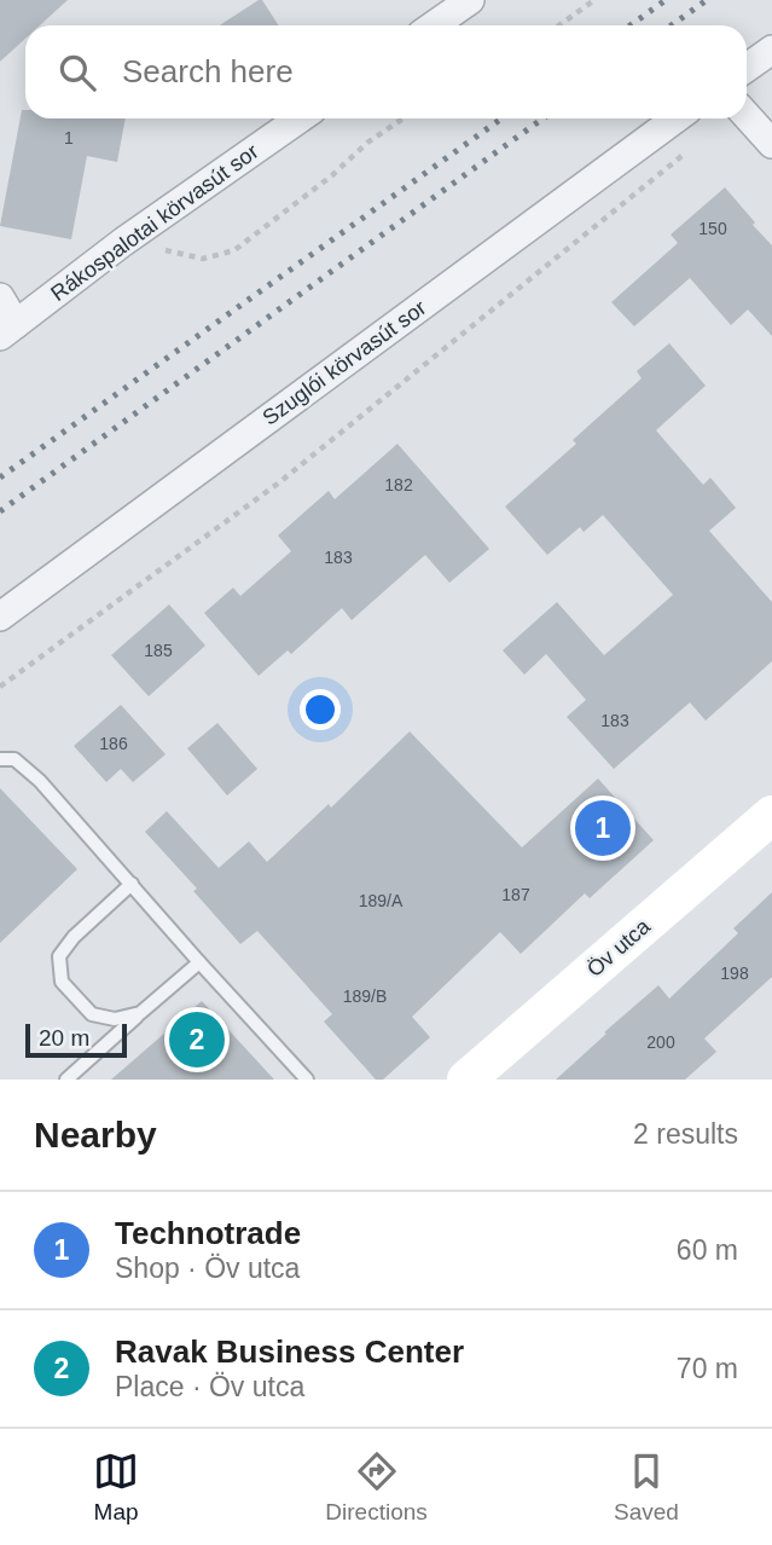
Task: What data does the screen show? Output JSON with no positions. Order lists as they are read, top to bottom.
{
  "streets": {
    "street": ["Rákospalotai körvasút sor", "Szuglói körvasút sor", "Öv utca"]
  },
  "house_numbers": [
    "1",
    "150",
    "182",
    "183",
    "185",
    "183",
    "186",
    "187",
    "189/A",
    "198",
    "189/B",
    "200"
  ],
  "scale_bar": "20 m",
  "page": {
    "search": "Search here",
    "pins": ["1", "2"],
    "scale": "20 m",
    "heading": ["Nearby", "2 results"],
    "list": [
      {
        "mark": "1",
        "name": "Technotrade",
        "note": "Shop · Öv utca",
        "value": "60 m"
      },
      {
        "mark": "2",
        "name": "Ravak Business Center",
        "note": "Place · Öv utca",
        "value": "70 m"
      }
    ],
    "nav": ["Map", "Directions", "Saved"]
  }
}
